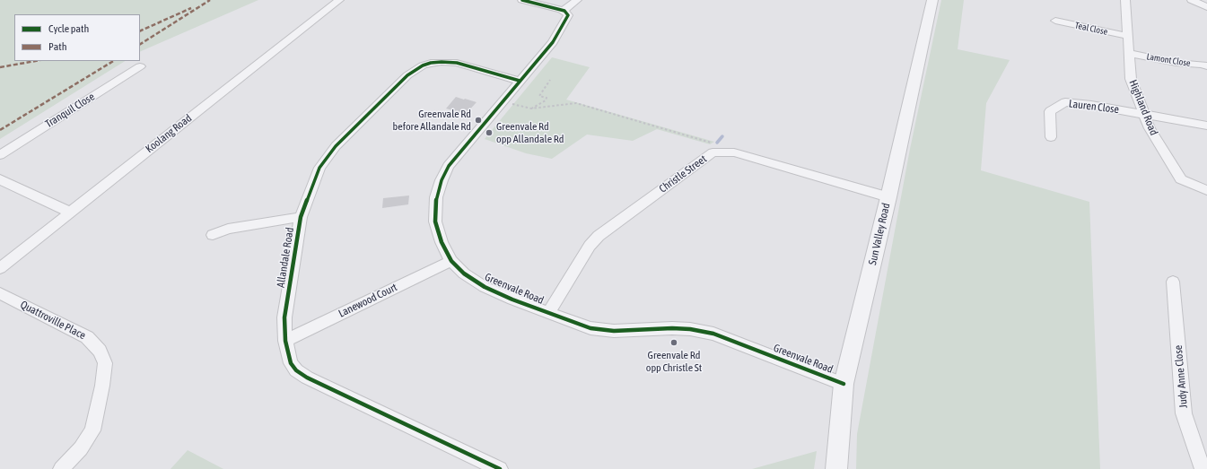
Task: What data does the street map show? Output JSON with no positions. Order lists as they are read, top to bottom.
{
  "streets": {
    "street": [
      "Teal Close",
      "Lamont Close",
      "Lauren Close",
      "Highland Road",
      "Tranquil Close",
      "Koolang Road",
      "Christle Street",
      "Sun Valley Road",
      "Allandale Road",
      "Greenvale Road",
      "Lanewood Court",
      "Quattroville Place",
      "Judy Anne Close"
    ]
  },
  "crossings": [
    ["Teal Close", "Highland Road"],
    ["Lamont Close", "Highland Road"],
    ["Lauren Close", "Highland Road"],
    ["Christle Street", "Sun Valley Road"],
    ["Christle Street", "Greenvale Road"],
    ["Sun Valley Road", "Greenvale Road"],
    ["Allandale Road", "Greenvale Road"],
    ["Allandale Road", "Lanewood Court"],
    ["Greenvale Road", "Lanewood Court"]
  ],
  "places": ["Greenvale Rd before Allandale Rd", "Greenvale Rd opp Allandale Rd", "Greenvale Rd opp Christle St"],
  "legend": ["Cycle path", "Path"]
}
